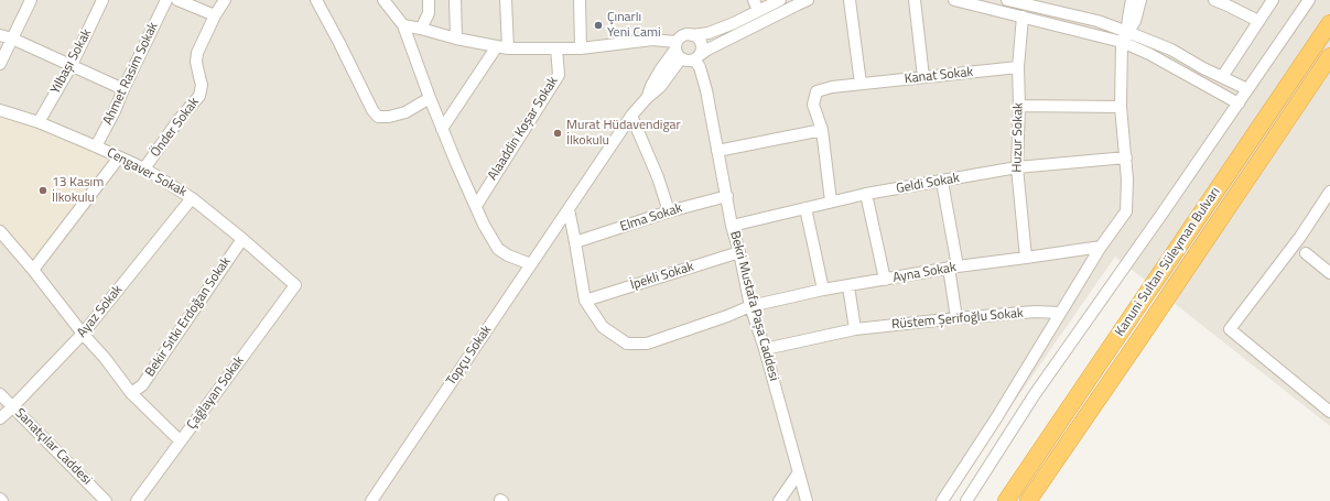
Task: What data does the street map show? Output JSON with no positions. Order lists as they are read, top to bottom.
{
  "streets": {
    "highway": ["Kanuni Sultan Süleyman Bulvarı"],
    "street": [
      "Yılbaşı Sokak",
      "Ahmet Rasim Sokak",
      "Kanat Sokak",
      "Önder Sokak",
      "Alaaddin Koşar Sokak",
      "Huzur Sokak",
      "Cengaver Sokak",
      "Geldi Sokak",
      "Elma Sokak",
      "Ayna Sokak",
      "İpekli Sokak",
      "Bekri Mustafa Paşa Caddesi",
      "Ayaz Sokak",
      "Bekir Sıtkı Erdoğan Sokak",
      "Rüstem Şerifoğlu Sokak",
      "Topçu Sokak",
      "Çağlayan Sokak",
      "Sanatçılar Caddesi"
    ]
  },
  "crossings": [
    ["Yılbaşı Sokak", "Cengaver Sokak"],
    ["Ahmet Rasim Sokak", "Cengaver Sokak"],
    ["Kanat Sokak", "Huzur Sokak"],
    ["Önder Sokak", "Cengaver Sokak"],
    ["Huzur Sokak", "Geldi Sokak"],
    ["Huzur Sokak", "Ayna Sokak"],
    ["Cengaver Sokak", "Ayaz Sokak"],
    ["Cengaver Sokak", "Bekir Sıtkı Erdoğan Sokak"],
    ["Cengaver Sokak", "Çağlayan Sokak"],
    ["Geldi Sokak", "Bekri Mustafa Paşa Caddesi"],
    ["Elma Sokak", "Bekri Mustafa Paşa Caddesi"],
    ["Ayna Sokak", "İpekli Sokak"],
    ["Ayna Sokak", "Bekri Mustafa Paşa Caddesi"],
    ["İpekli Sokak", "Bekri Mustafa Paşa Caddesi"],
    ["Bekri Mustafa Paşa Caddesi", "Rüstem Şerifoğlu Sokak"],
    ["Bekri Mustafa Paşa Caddesi", "Topçu Sokak"],
    ["Ayaz Sokak", "Sanatçılar Caddesi"]
  ],
  "places": ["Çınarlı Yeni Cami", "Murat Hüdavendigar İlkokulu", "13 Kasım İlkokulu"]
}
